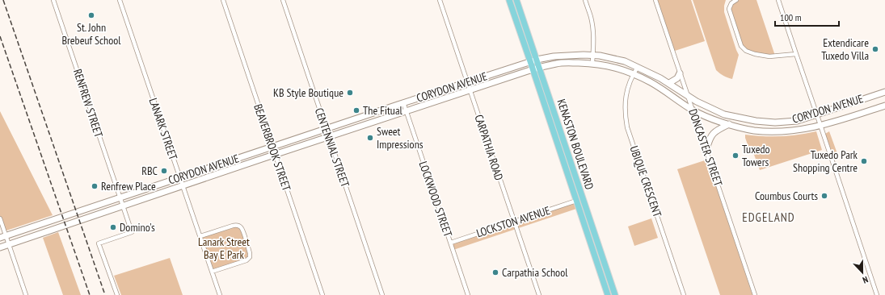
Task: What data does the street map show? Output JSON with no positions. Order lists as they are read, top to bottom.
{
  "streets": {
    "main road": ["CORYDON AVENUE", "KENASTON BOULEVARD"],
    "street": [
      "RENFREW STREET",
      "LANARK STREET",
      "BEAVERBROOK STREET",
      "CENTENNIAL STREET",
      "CARPATHIA ROAD",
      "DONCASTER STREET",
      "UBIQUE CRESCENT",
      "LOCKWOOD STREET",
      "LOCKSTON AVENUE"
    ]
  },
  "crossings": [
    ["CORYDON AVENUE", "RENFREW STREET"],
    ["CORYDON AVENUE", "LANARK STREET"],
    ["CORYDON AVENUE", "KENASTON BOULEVARD"],
    ["CORYDON AVENUE", "BEAVERBROOK STREET"],
    ["CORYDON AVENUE", "CENTENNIAL STREET"],
    ["CORYDON AVENUE", "CARPATHIA ROAD"],
    ["CORYDON AVENUE", "DONCASTER STREET"],
    ["CORYDON AVENUE", "UBIQUE CRESCENT"],
    ["CORYDON AVENUE", "LOCKWOOD STREET"],
    ["KENASTON BOULEVARD", "LOCKSTON AVENUE"],
    ["CARPATHIA ROAD", "LOCKSTON AVENUE"],
    ["LOCKWOOD STREET", "LOCKSTON AVENUE"]
  ],
  "districts": ["EDGELAND"],
  "parks": ["Lanark Street Bay E Park"],
  "places": [
    "St. John Brebeuf School",
    "Extendicare Tuxedo Villa",
    "KB Style Boutique",
    "The Fitual",
    "Sweet Impressions",
    "Tuxedo Towers",
    "Tuxedo Park Shopping Centre",
    "RBC",
    "Renfrew Place",
    "Coumbus Courts",
    "Domino's",
    "Carpathia School"
  ],
  "scale_bar": "100 m",
  "north": "bottom"
}
